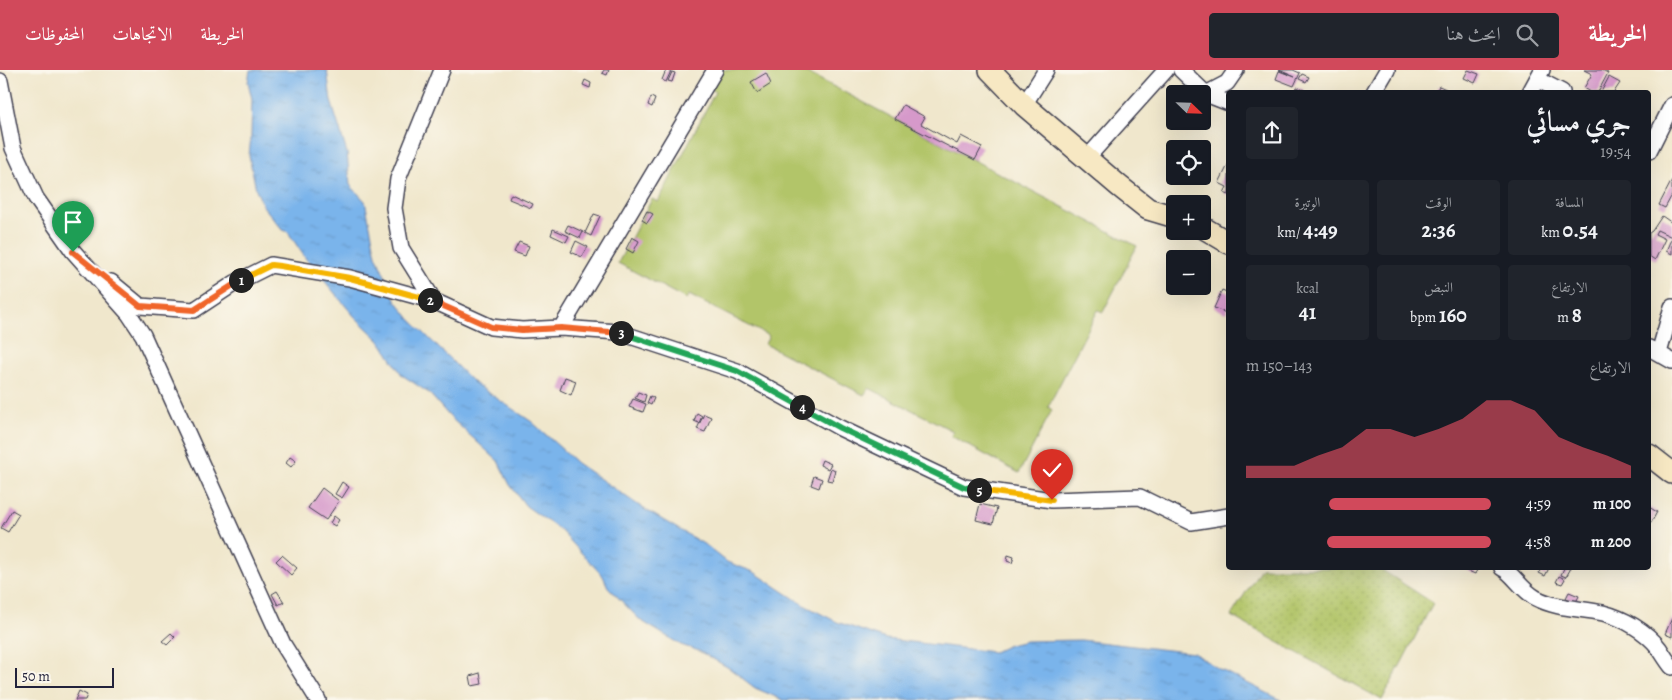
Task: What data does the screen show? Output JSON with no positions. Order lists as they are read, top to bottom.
{
  "scale_bar": "50 m",
  "north": "bottom right",
  "page": {
    "header": "الخريطة",
    "search": "ابحث هنا",
    "nav": ["الخريطة", "الاتجاهات", "المحفوظات"],
    "map_buttons": ["+", "−"],
    "heading": ["جري مسائي", "19:54"],
    "stats": [
      ["المسافة", "0.54 km"],
      ["الوقت", "2:36"],
      ["الوتيرة", "4:49 /km"],
      ["الارتفاع", "8 m"],
      ["النبض", "160 bpm"],
      ["kcal", "41"]
    ],
    "pins": [
      "1",
      "2",
      "3",
      "4",
      "5"
    ],
    "chart": ["الارتفاع", "143–150 m"],
    "list": [
      {
        "name": "100 m",
        "note": "4:59"
      },
      {
        "name": "200 m",
        "note": "4:58"
      }
    ],
    "scale": "50 m"
  }
}
